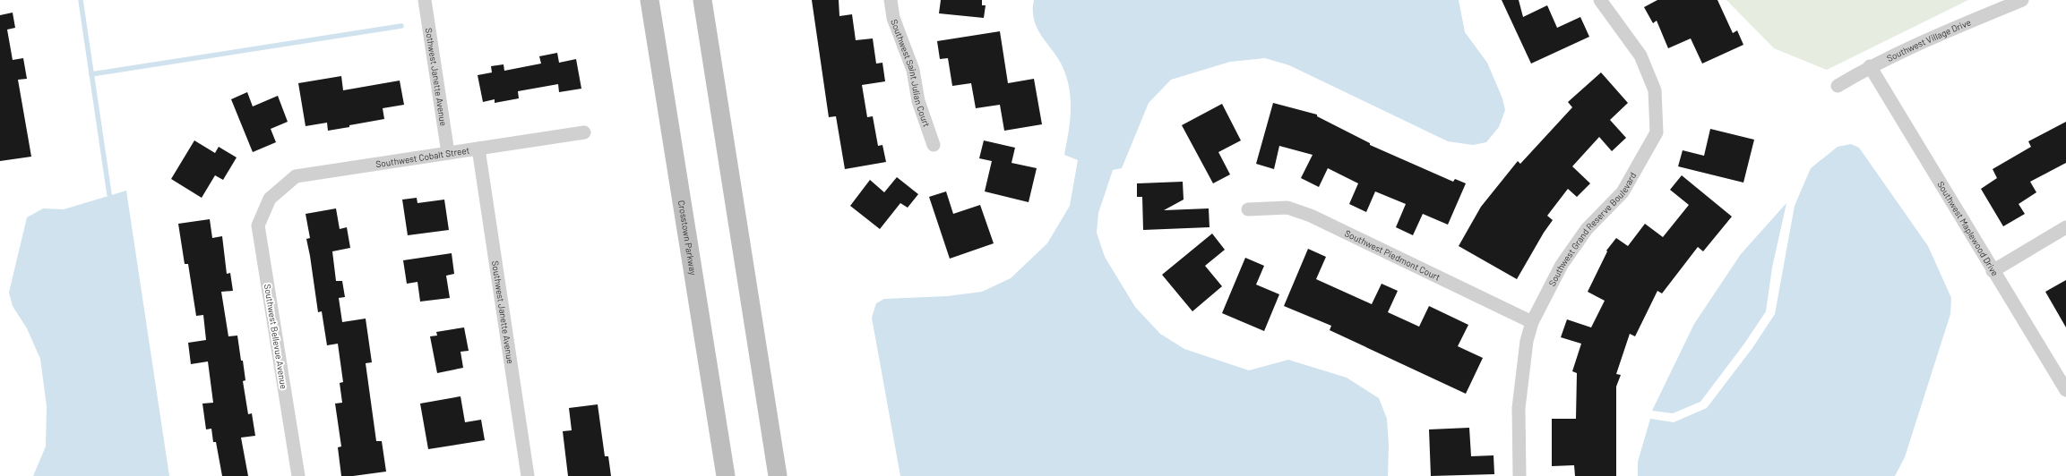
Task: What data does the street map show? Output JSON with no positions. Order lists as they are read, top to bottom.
{
  "streets": {
    "main road": ["Crosstown Parkway"],
    "street": [
      "Southwest Village Drive",
      "Southwest Saint Julian Court",
      "Sothwest Janette Avenue",
      "Southwest Cobalt Street",
      "Southwest Maplewood Drive",
      "Southwest Grand Reserve Boulevard",
      "Southwest Piedmont Court",
      "Southwest Janette Avenue",
      "Southwest Bellevue Avenue"
    ]
  },
  "crossings": [
    ["Southwest Village Drive", "Southwest Maplewood Drive"],
    ["Sothwest Janette Avenue", "Southwest Cobalt Street"],
    ["Southwest Cobalt Street", "Southwest Janette Avenue"],
    ["Southwest Cobalt Street", "Southwest Bellevue Avenue"],
    ["Southwest Grand Reserve Boulevard", "Southwest Piedmont Court"]
  ]
}
